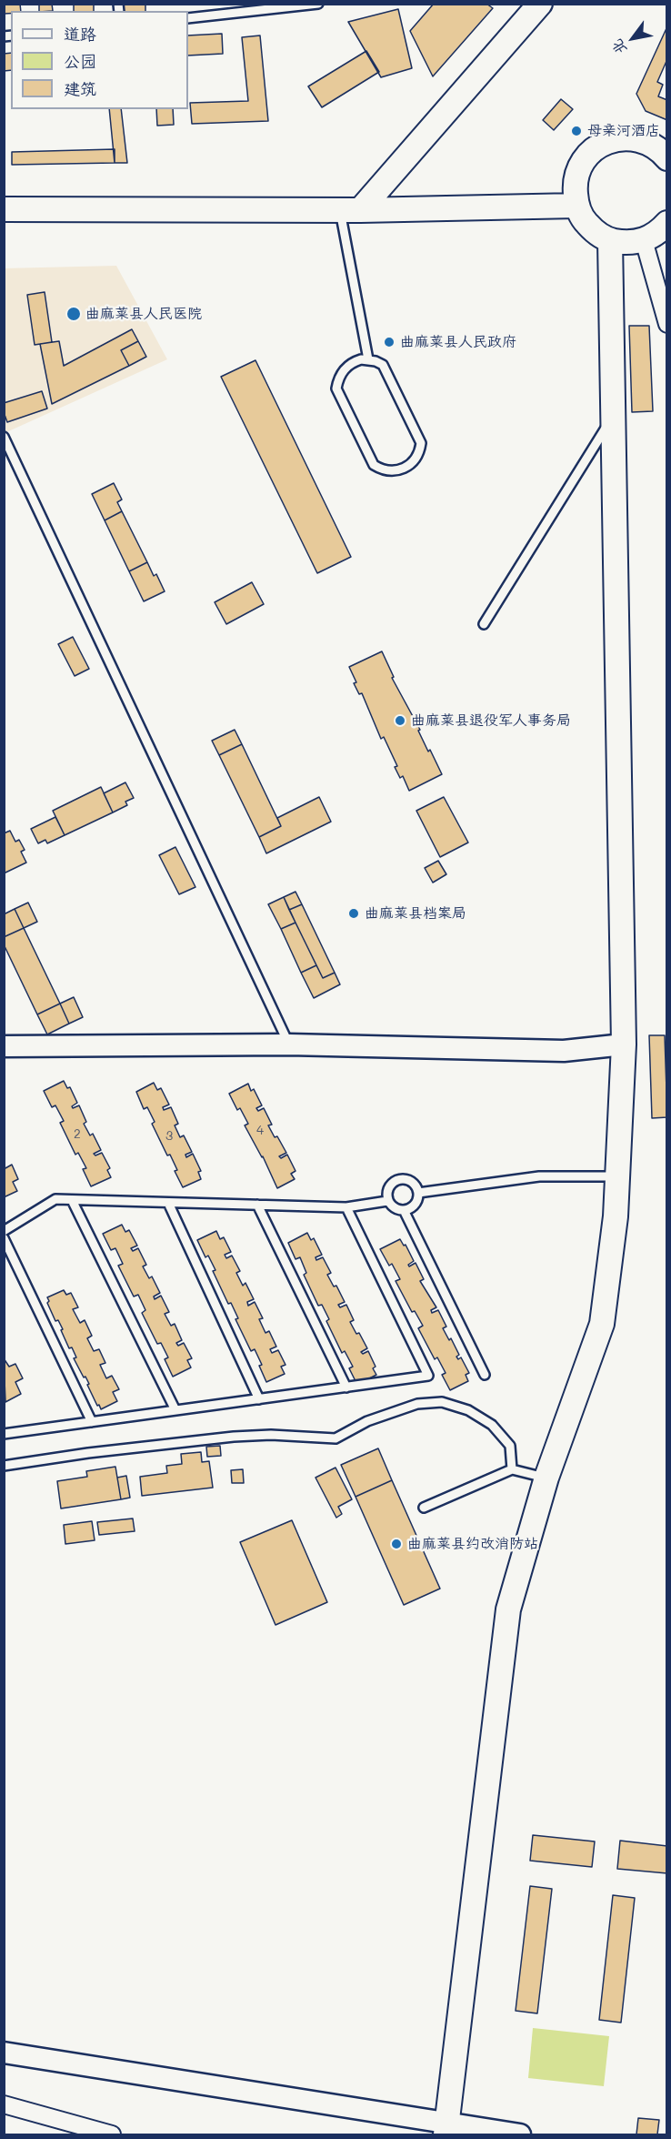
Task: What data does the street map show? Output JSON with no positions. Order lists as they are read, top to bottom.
{
  "places": [
    "母亲河酒店",
    "曲麻莱县人民医院",
    "曲麻莱县人民政府",
    "曲麻莱县退役军人事务局",
    "曲麻莱县档案局",
    "曲麻莱县约改消防站"
  ],
  "house_numbers": ["4", "2", "3"],
  "legend": ["道路", "公园", "建筑"],
  "north": "bottom left"
}
